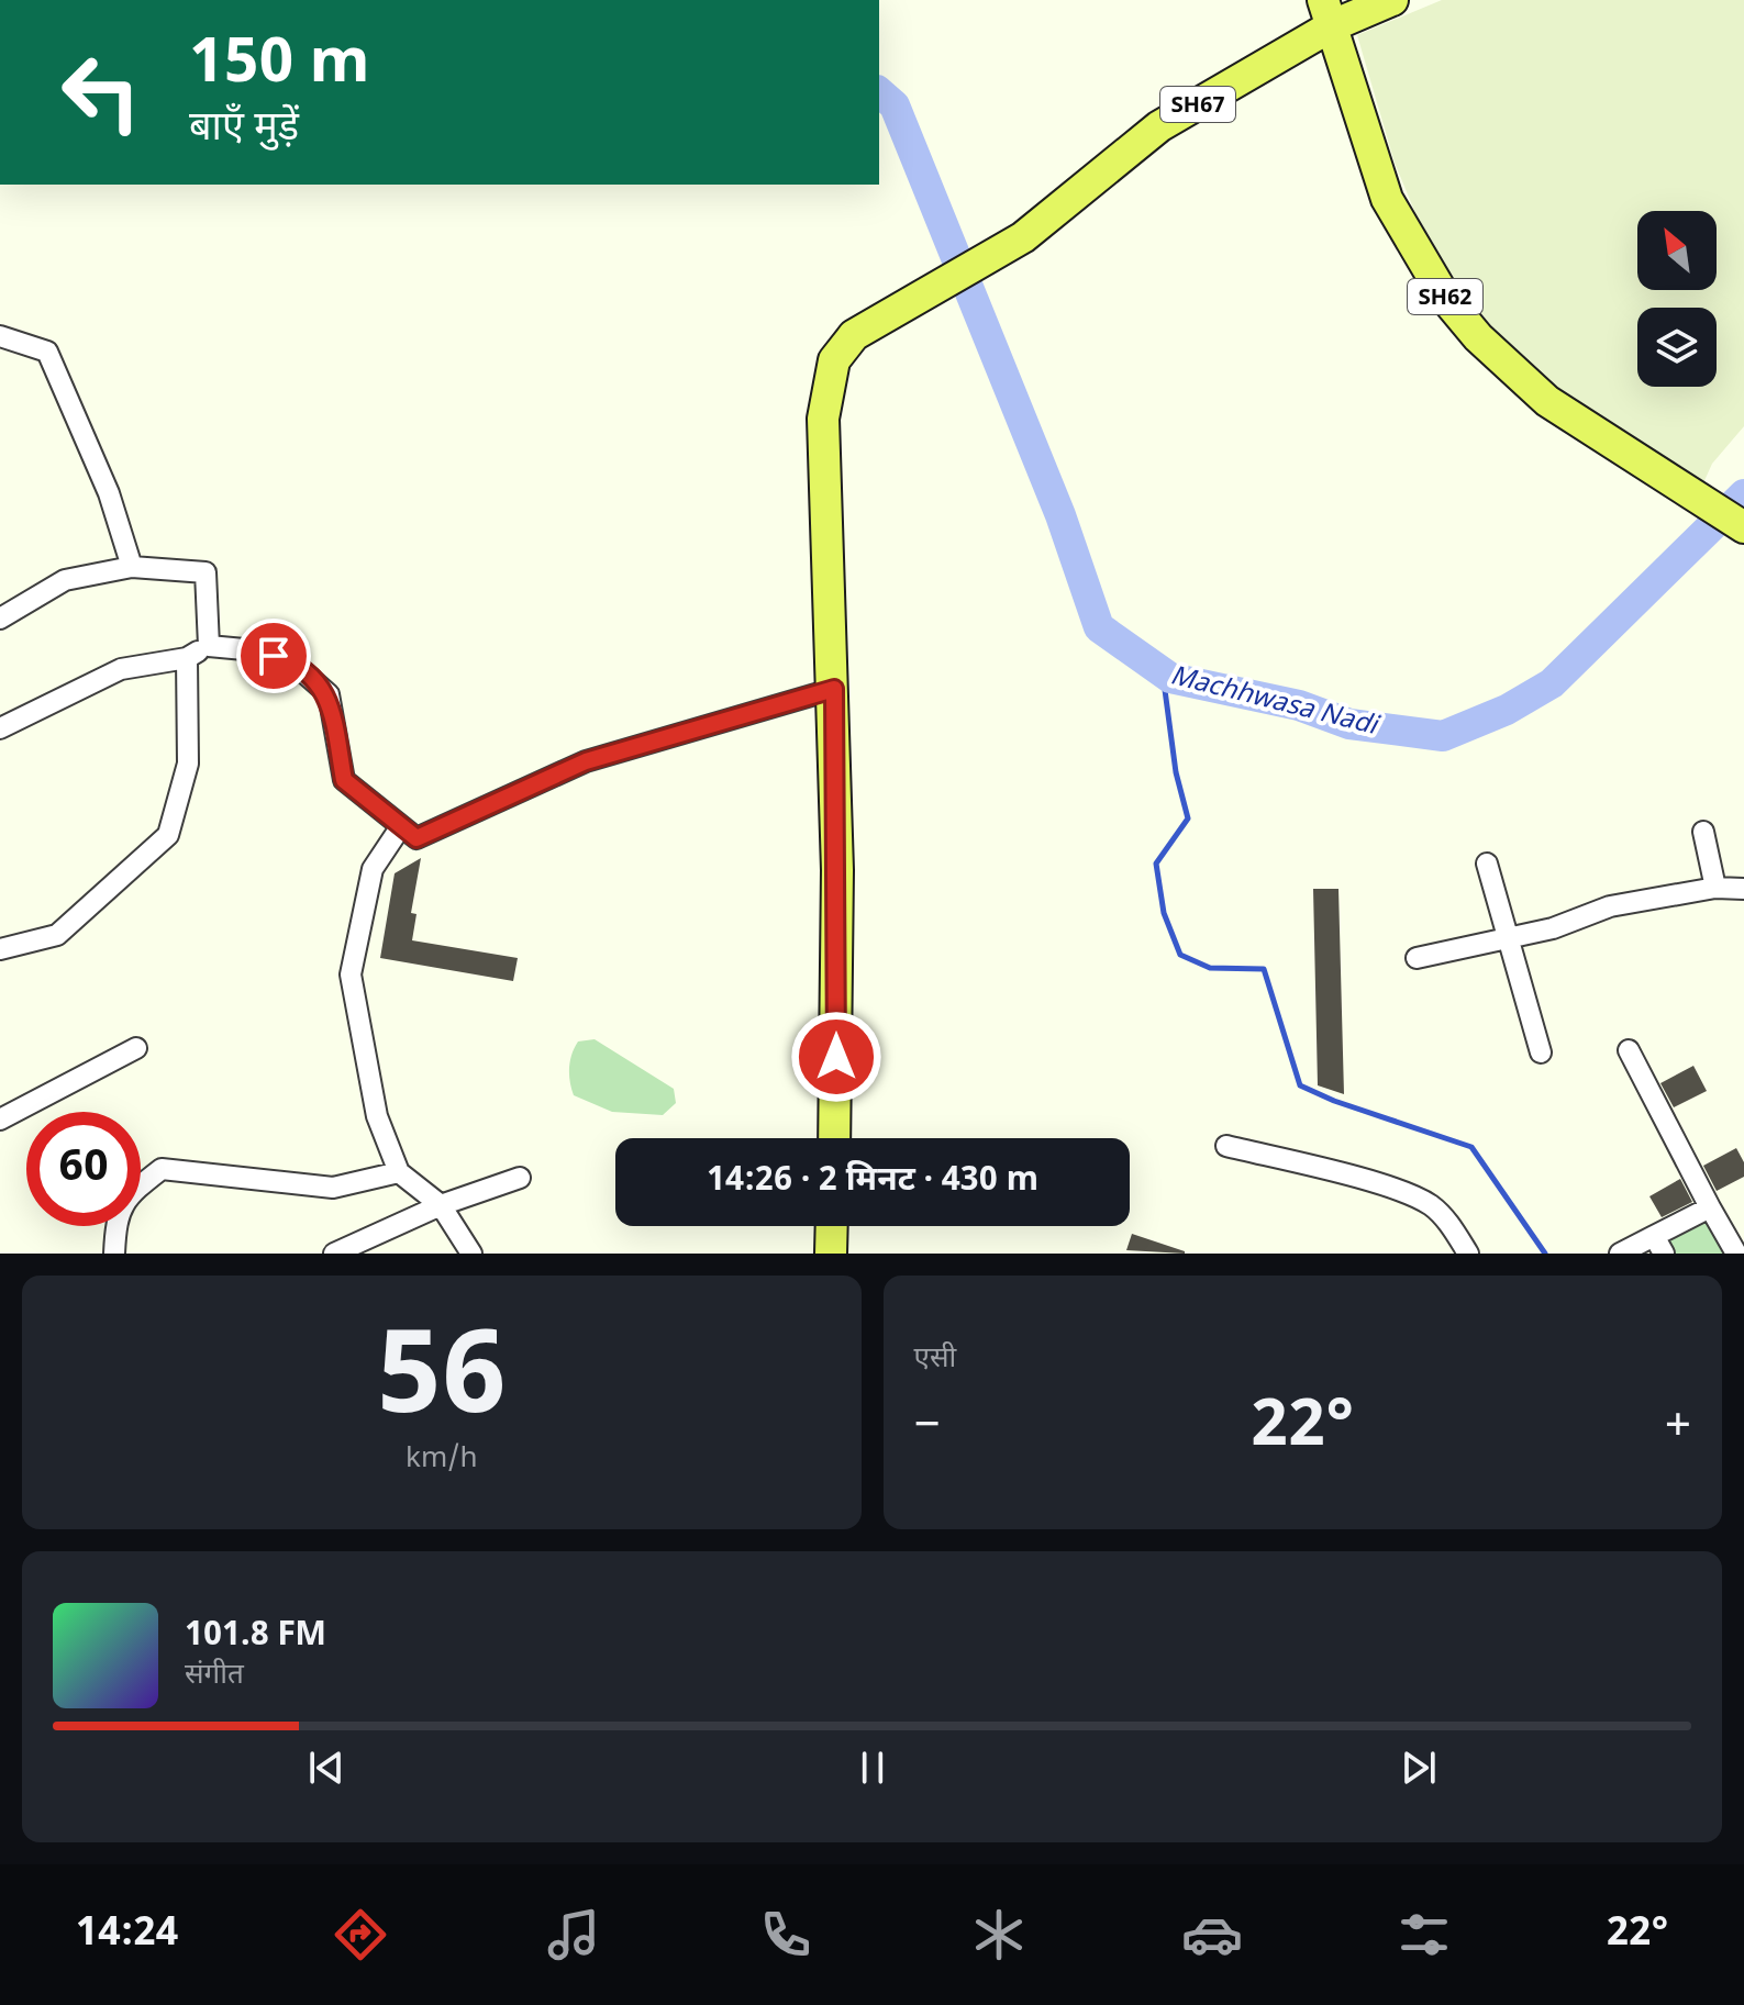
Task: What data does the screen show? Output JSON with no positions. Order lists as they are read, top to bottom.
{
  "streets": {
    "main road": ["SH67", "SH62"]
  },
  "crossings": [
    ["SH67", "SH62"]
  ],
  "water": ["Machhwasa Nadi"],
  "north": "top left",
  "page": {
    "turn": ["150 m", "बाएँ मुड़ें"],
    "limit": "60",
    "trip": "14:26 · 2 मिनट · 430 m",
    "tile": [
      ["56", "km/h"],
      "एसी"
    ],
    "heat": ["−", "22°", "+"],
    "song": ["101.8 FM", "संगीत"],
    "tabs": ["14:24", "22°"]
  }
}
